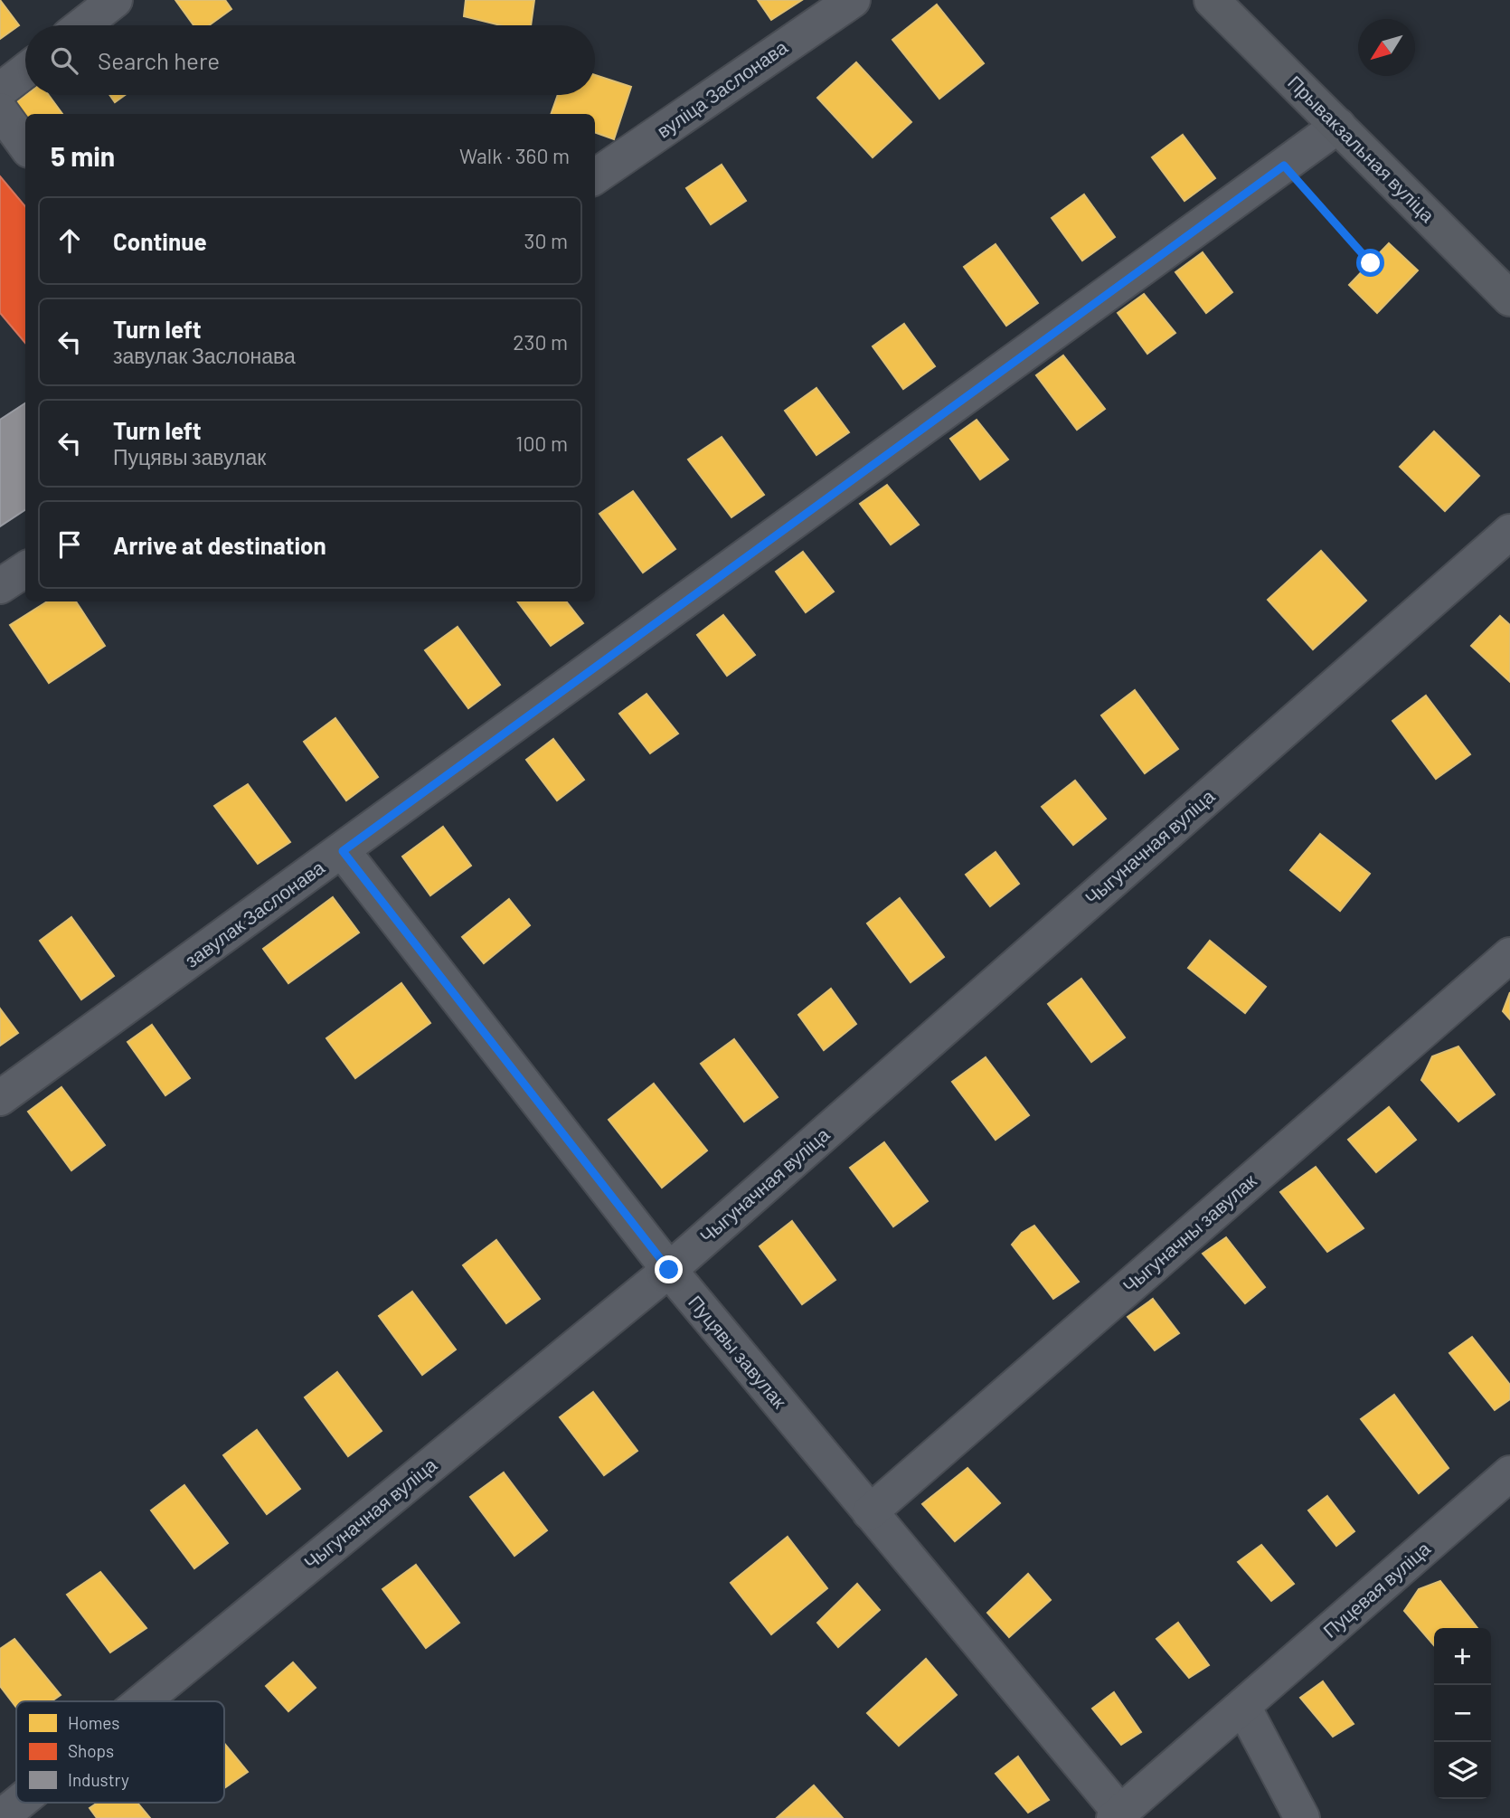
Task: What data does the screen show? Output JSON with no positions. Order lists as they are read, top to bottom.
{
  "streets": {
    "main road": ["Прывакзальная вуліца"],
    "street": [
      "вуліца Заслонава",
      "Чыгуначная вуліца",
      "завулак Заслонава",
      "Чыгуначны завулак",
      "Пуцявы завулак",
      "Пуцевая вуліца"
    ]
  },
  "crossings": [
    ["Прывакзальная вуліца", "завулак Заслонава"],
    ["Чыгуначная вуліца", "Пуцявы завулак"],
    ["завулак Заслонава", "Пуцявы завулак"],
    ["Чыгуначны завулак", "Пуцявы завулак"],
    ["Пуцявы завулак", "Пуцевая вуліца"]
  ],
  "legend": ["Homes", "Shops", "Industry"],
  "north": "bottom left",
  "page": {
    "search": "Search here",
    "heading": ["5 min", "Walk · 360 m"],
    "list": [
      ["Continue", "30 m"],
      ["Turn left", "завулак Заслонава", "230 m"],
      ["Turn left", "Пуцявы завулак", "100 m"],
      "Arrive at destination"
    ],
    "map_buttons": ["+", "−"]
  }
}
